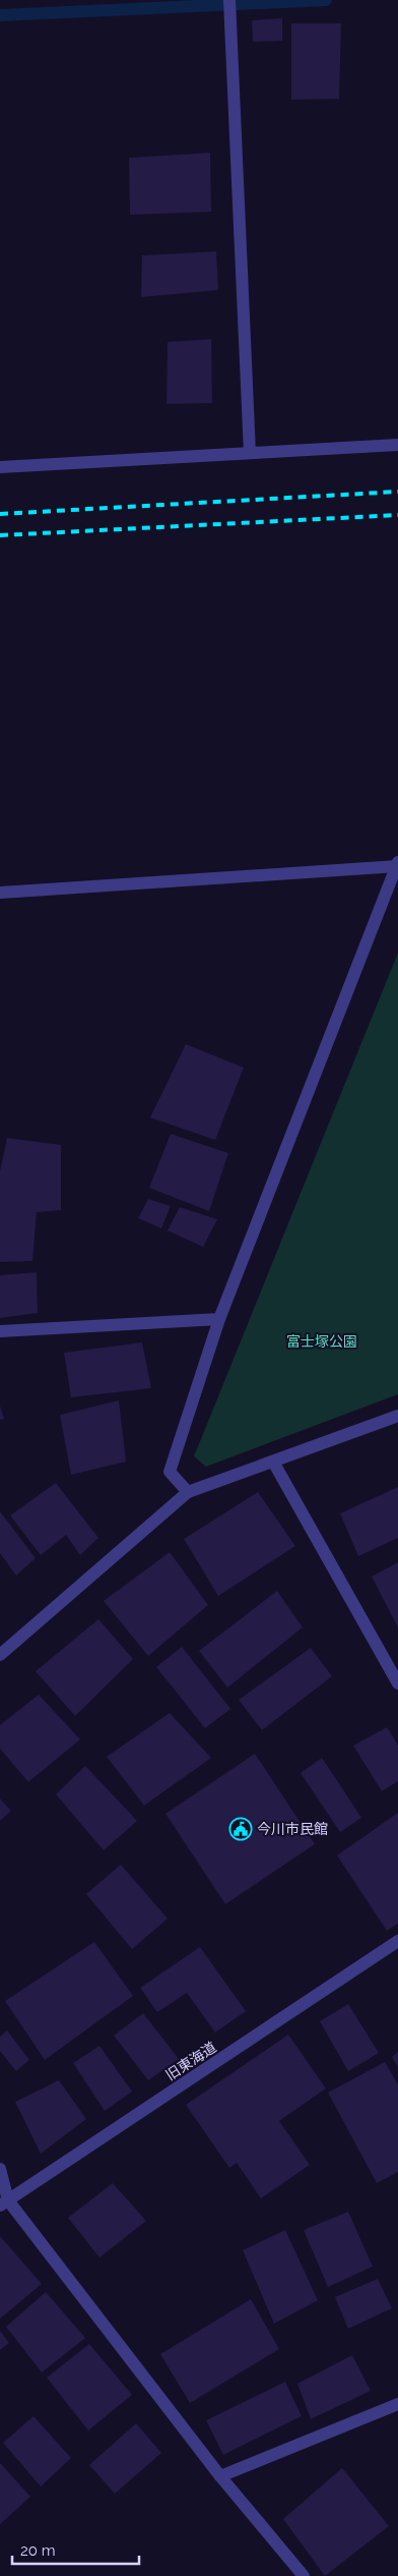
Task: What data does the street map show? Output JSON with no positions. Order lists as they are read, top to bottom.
{
  "streets": {
    "street": ["旧東海道"]
  },
  "parks": ["富士塚公園"],
  "places": {
    "public building": ["今川市民館"]
  },
  "scale_bar": "20 m"
}
